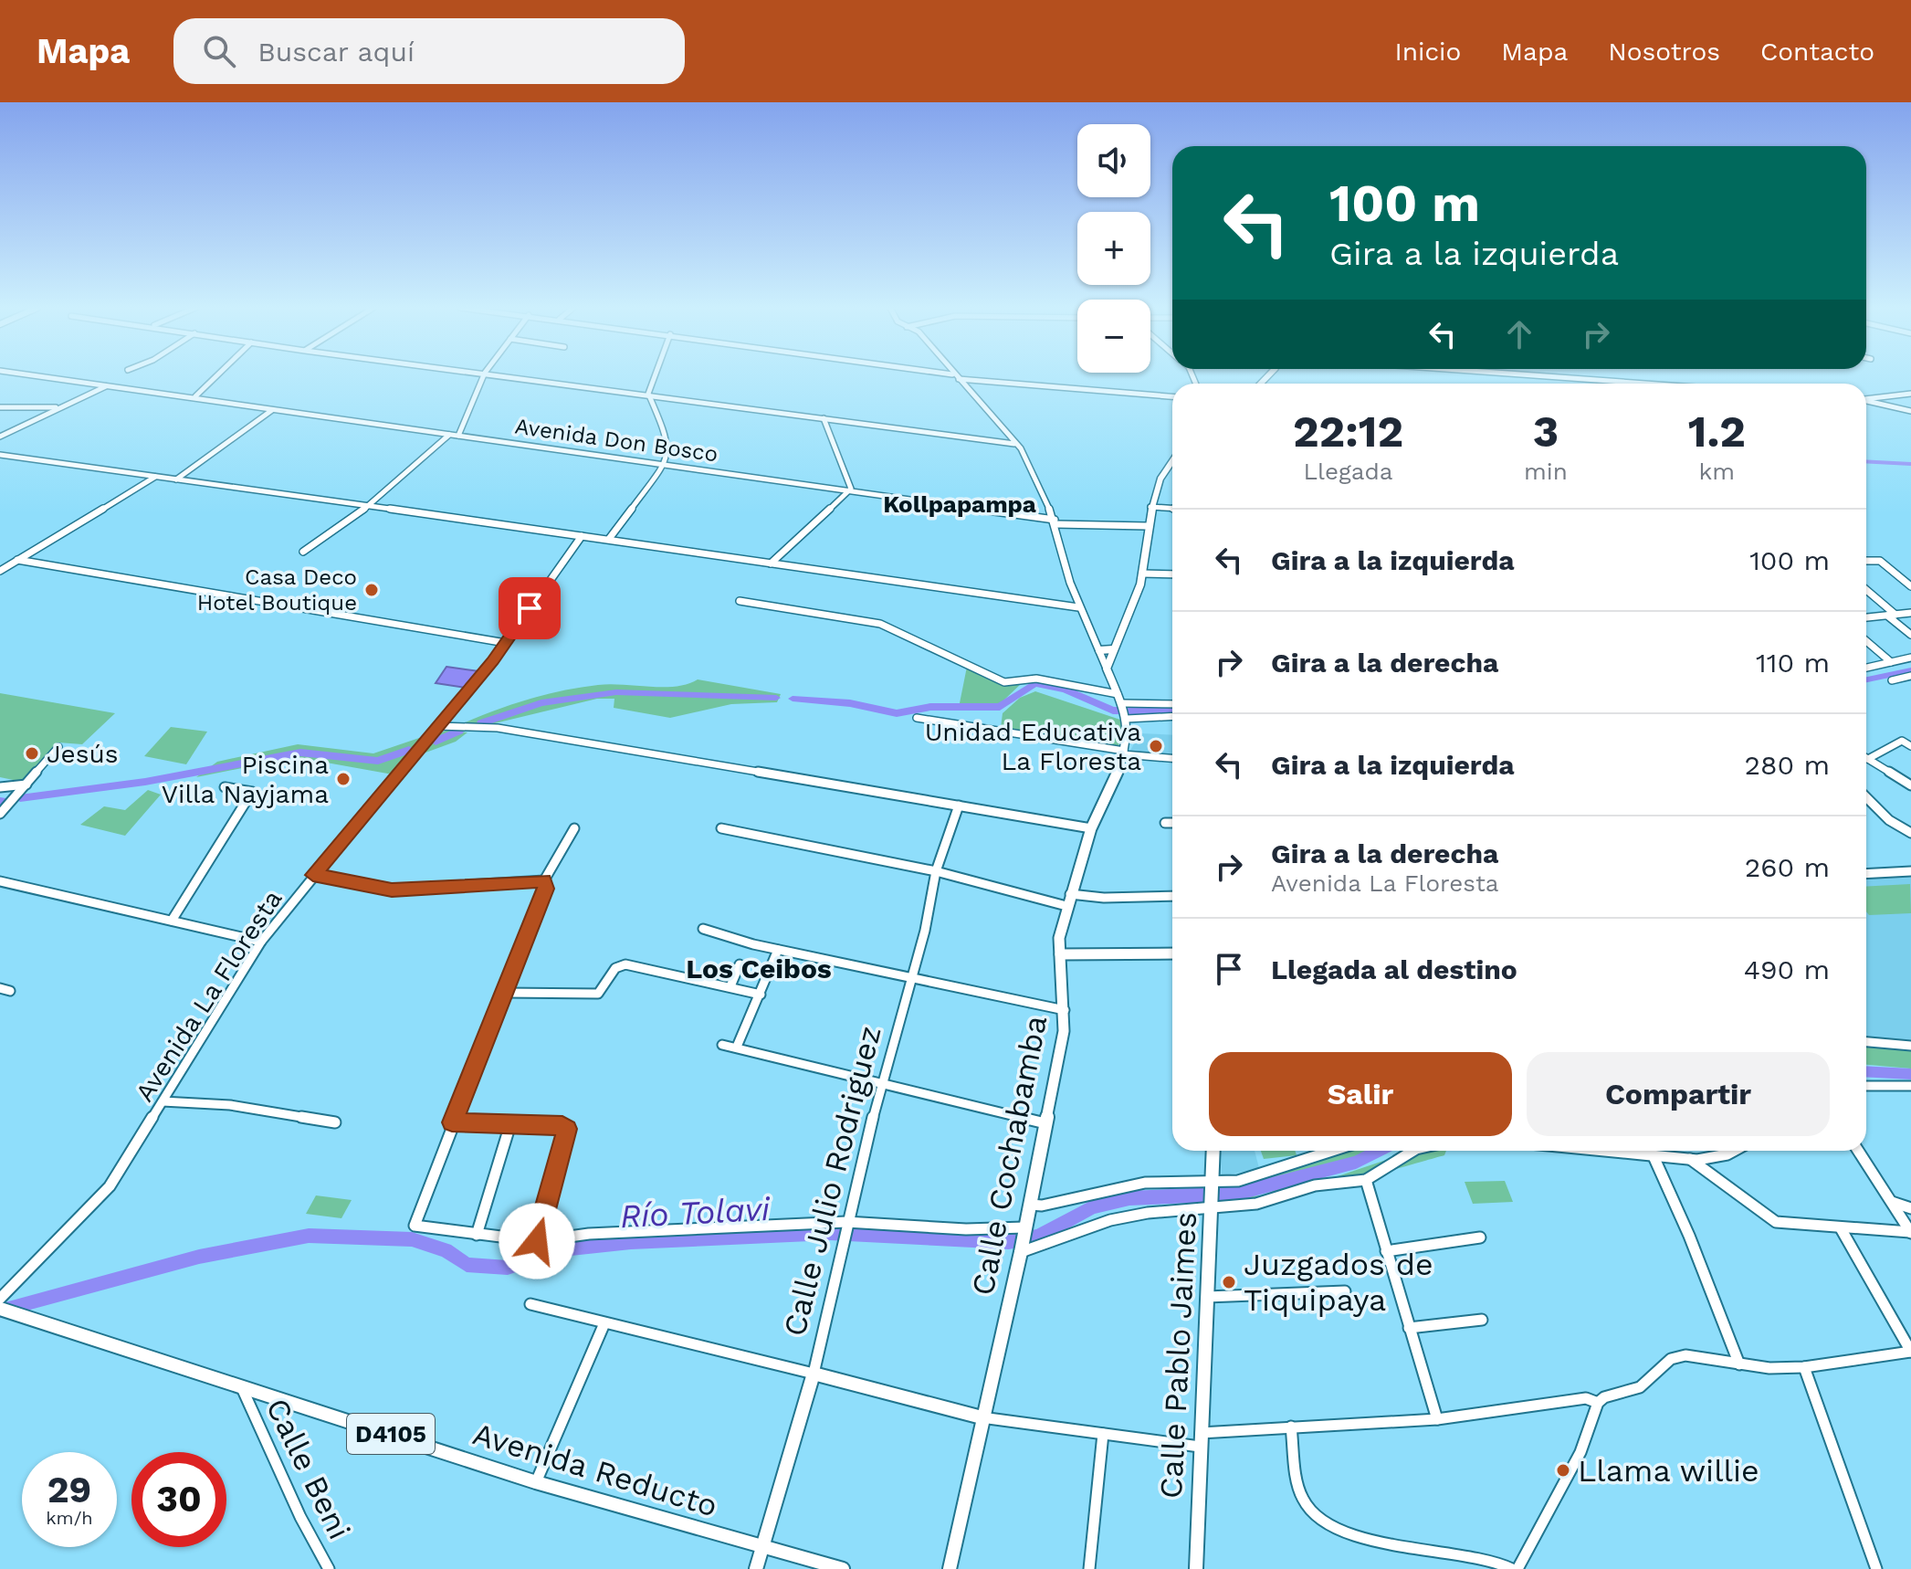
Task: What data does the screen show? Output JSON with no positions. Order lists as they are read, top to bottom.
{
  "streets": {
    "main road": [
      "Calle Cochabamba",
      "Calle Julio Rodriguez",
      "Calle Pablo Jaimes",
      "D4105",
      "Avenida Reducto"
    ],
    "street": ["Avenida Don Bosco", "Avenida La Floresta", "Calle Beni"]
  },
  "crossings": [
    ["Calle Julio Rodriguez", "Avenida Reducto"],
    ["Calle Beni", "Avenida Reducto"]
  ],
  "districts": ["Kollpapampa", "Los Ceibos"],
  "water": ["Río Tolavi"],
  "places": [
    "Casa Deco Hotel Boutique",
    "Unidad Educativa La Floresta",
    "Jesús",
    "Piscina Villa Nayjama",
    "Juzgados de Tiquipaya",
    "Llama willie"
  ],
  "page": {
    "header": "Mapa",
    "search": "Buscar aquí",
    "nav": [
      "Inicio",
      "Mapa",
      "Nosotros",
      "Contacto"
    ],
    "map_buttons": ["+", "−"],
    "turn": ["100 m", "Gira a la izquierda"],
    "eta": [
      "22:12",
      "Llegada",
      "3",
      "min",
      "1.2",
      "km"
    ],
    "list": [
      {
        "name": "Gira a la izquierda",
        "value": "100 m"
      },
      {
        "name": "Gira a la derecha",
        "value": "110 m"
      },
      {
        "name": "Gira a la izquierda",
        "value": "280 m"
      },
      {
        "name": "Gira a la derecha",
        "note": "Avenida La Floresta",
        "value": "260 m"
      },
      {
        "name": "Llegada al destino",
        "value": "490 m"
      }
    ],
    "buttons": ["Salir", "Compartir"],
    "speed": "29 km/h",
    "limit": "30"
  }
}
